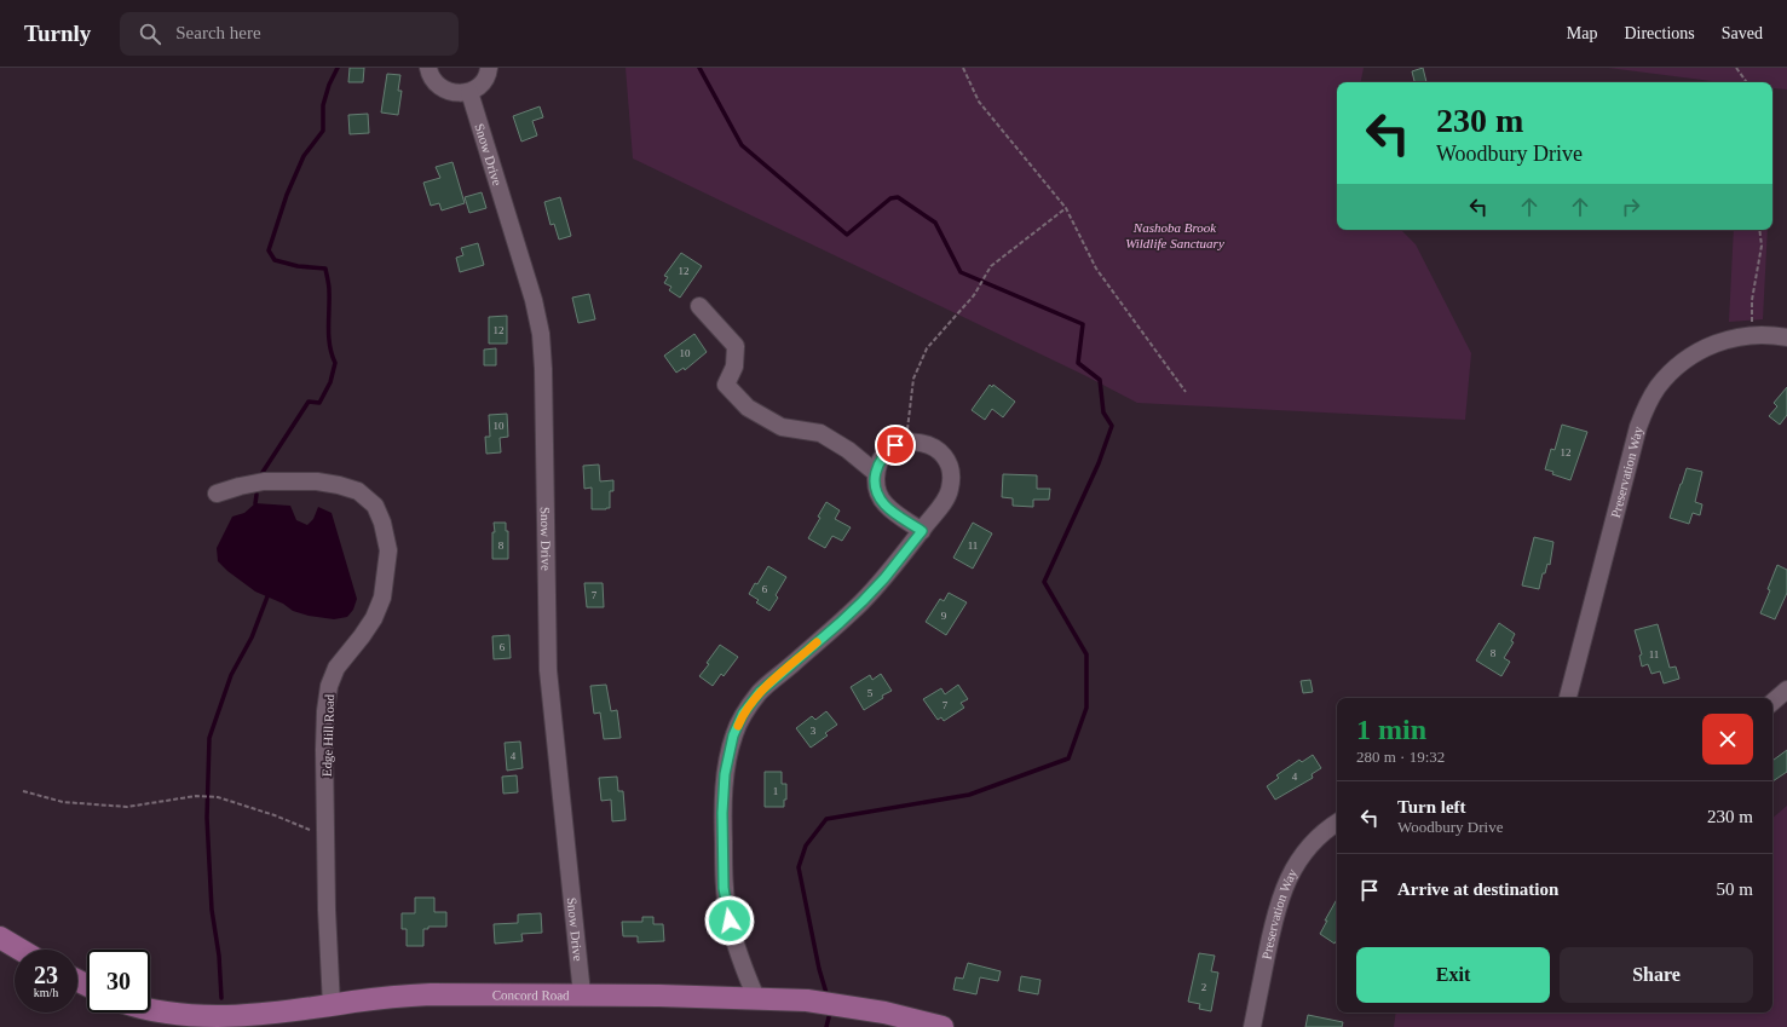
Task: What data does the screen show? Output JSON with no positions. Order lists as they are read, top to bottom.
{
  "streets": {
    "main road": ["Concord Road"],
    "street": ["Snow Drive", "Preservation Way", "Edge Hill Road"]
  },
  "crossings": [
    ["Snow Drive", "Concord Road"],
    ["Edge Hill Road", "Concord Road"]
  ],
  "parks": ["Nashoba Brook Wildlife Sanctuary"],
  "house_numbers": [
    "12",
    "12",
    "10",
    "10",
    "12",
    "8",
    "11",
    "6",
    "7",
    "9",
    "6",
    "8",
    "11",
    "5",
    "7",
    "3",
    "4",
    "4",
    "1",
    "2"
  ],
  "page": {
    "header": "Turnly",
    "search": "Search here",
    "nav": ["Map", "Directions", "Saved"],
    "turn": ["230 m", "Woodbury Drive"],
    "heading": ["1 min", "280 m · 19:32"],
    "list": [
      {
        "name": "Turn left",
        "note": "Woodbury Drive",
        "value": "230 m"
      },
      {
        "name": "Arrive at destination",
        "value": "50 m"
      }
    ],
    "buttons": ["Exit", "Share"],
    "speed": "23 km/h",
    "limit": "30"
  }
}
